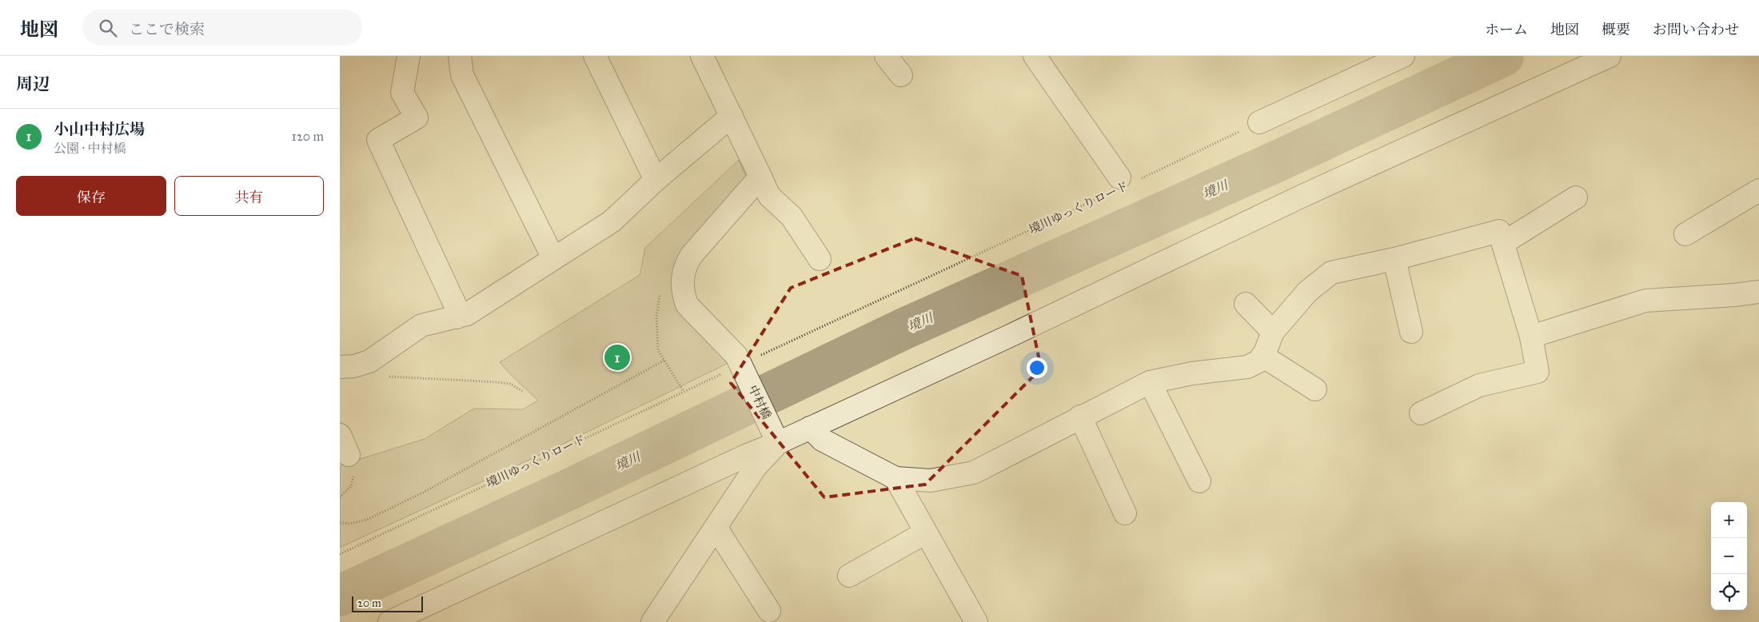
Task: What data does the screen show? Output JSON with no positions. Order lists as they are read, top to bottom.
{
  "streets": {
    "street": ["中村橋"],
    "path": ["境川ゆっくりロード"]
  },
  "crossings": [
    ["境川ゆっくりロード", "中村橋"]
  ],
  "water": ["境川"],
  "scale_bar": "20 m",
  "page": {
    "header": "地図",
    "search": "ここで検索",
    "nav": [
      "ホーム",
      "地図",
      "概要",
      "お問い合わせ"
    ],
    "heading": "周辺",
    "list": [
      {
        "mark": "1",
        "name": "小山中村広場",
        "note": "公園 · 中村橋",
        "value": "120 m"
      }
    ],
    "buttons": ["保存", "共有"],
    "pins": "1",
    "map_buttons": ["+", "−"],
    "scale": "20 m"
  }
}
